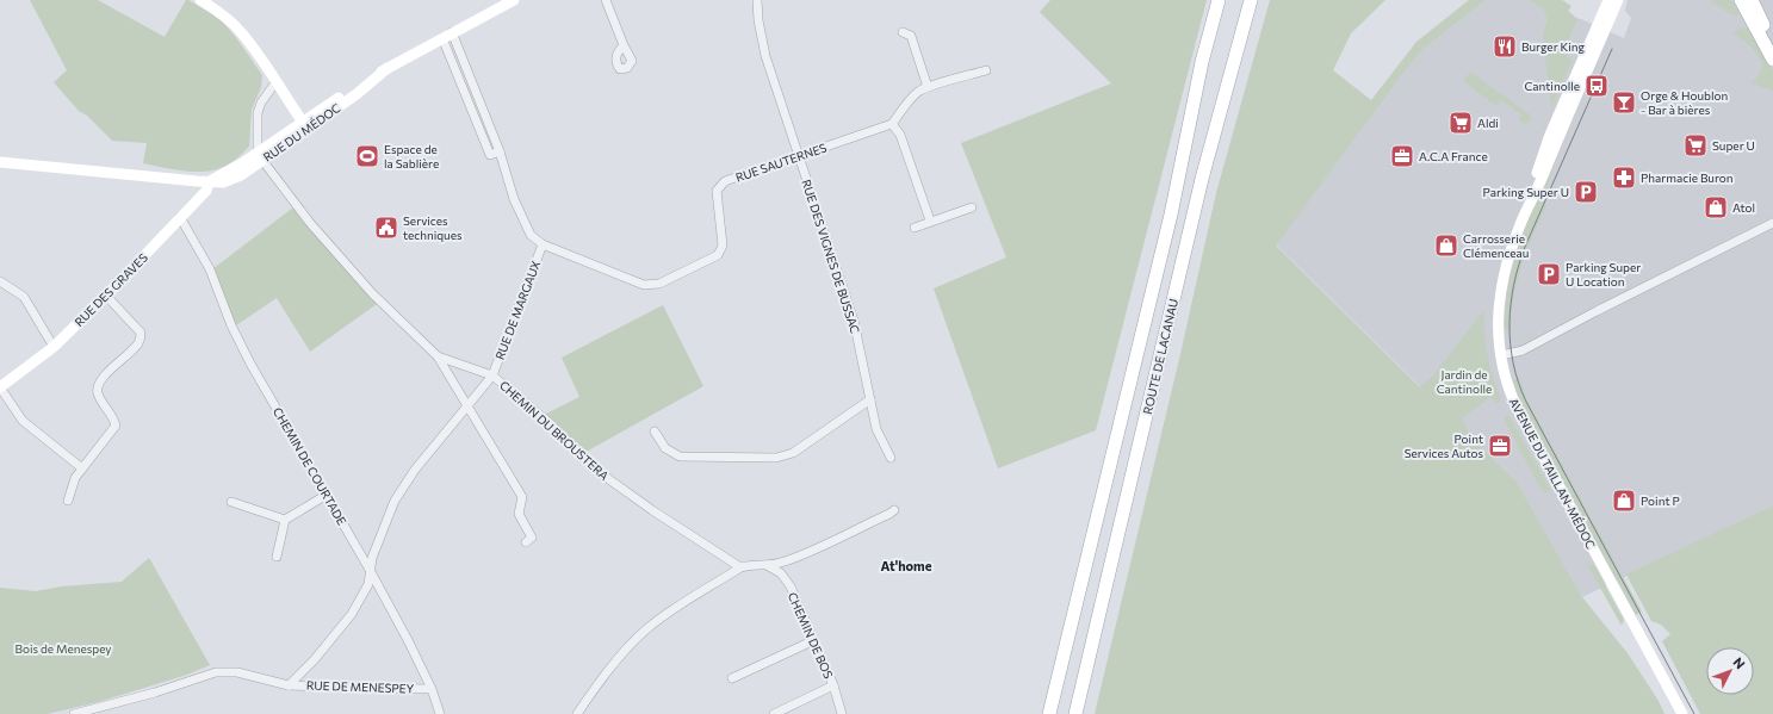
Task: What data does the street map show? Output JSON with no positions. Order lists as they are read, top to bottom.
{
  "streets": {
    "main road": ["ROUTE DE LACANAU"],
    "street": [
      "RUE DU MÉDOC",
      "RUE SAUTERNES",
      "RUE DES VIGNES DE BUSSAC",
      "RUE DES GRAVES",
      "RUE DE MARGAUX",
      "CHEMIN DU BROUSTERA",
      "CHEMIN DE COURTADE",
      "AVENUE DU TAILLAN-MÉDOC",
      "CHEMIN DE BOS",
      "RUE DE MENESPEY"
    ]
  },
  "crossings": [
    ["RUE DU MÉDOC", "RUE SAUTERNES"],
    ["RUE DU MÉDOC", "RUE DES GRAVES"],
    ["RUE DU MÉDOC", "CHEMIN DU BROUSTERA"],
    ["RUE SAUTERNES", "RUE DES VIGNES DE BUSSAC"],
    ["RUE SAUTERNES", "RUE DE MARGAUX"],
    ["RUE DES GRAVES", "CHEMIN DE COURTADE"],
    ["RUE DE MARGAUX", "CHEMIN DU BROUSTERA"],
    ["RUE DE MARGAUX", "RUE DE MENESPEY"],
    ["CHEMIN DE COURTADE", "RUE DE MENESPEY"]
  ],
  "districts": ["At'home"],
  "parks": ["Jardin de Cantinolle", "Bois de Menespey"],
  "places": {
    "restaurant": ["Burger King"],
    "bus stop": ["Cantinolle"],
    "bar": ["Orge & Houblon - Bar à bières"],
    "supermarket": ["Aldi", "Super U"],
    "sports": ["Espace de la Sablière"],
    "office": ["A.C.A France", "Point Services Autos"],
    "pharmacy": ["Pharmacie Buron"],
    "parking": ["Parking Super U", "Parking Super U Location"],
    "shop": ["Atol", "Carrosserie Clémenceau", "Point P"],
    "public building": ["Services techniques"]
  },
  "north": "top right"
}
